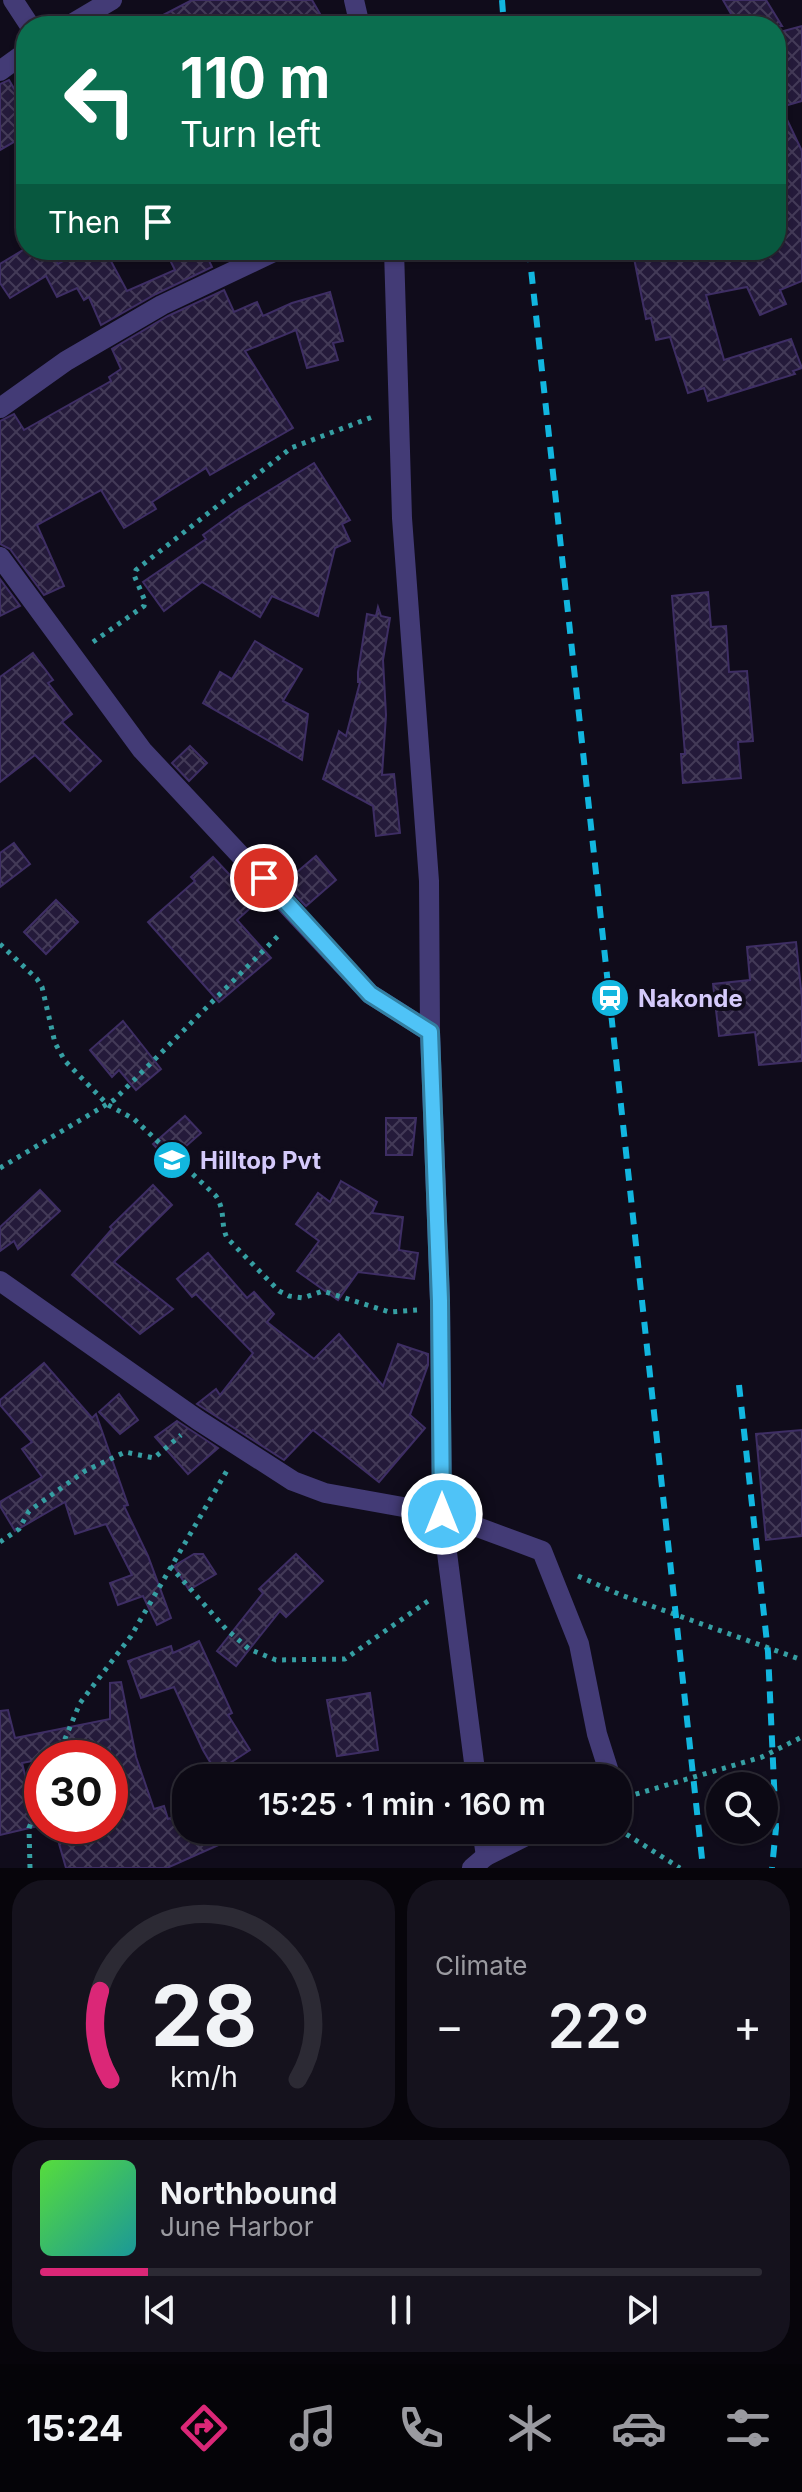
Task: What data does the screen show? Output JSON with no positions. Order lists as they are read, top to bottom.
{
  "places": {
    "station": ["Nakonde"],
    "school or university": ["Hilltop Pvt"]
  },
  "page": {
    "turn": ["110 m", "Turn left"],
    "then": "Then",
    "limit": "30",
    "trip": "15:25 · 1 min · 160 m",
    "tile": "Climate",
    "heat": ["−", "22°", "+"],
    "song": ["Northbound", "June Harbor"],
    "tabs": "15:24",
    "gauge": ["28", "km/h"]
  }
}
